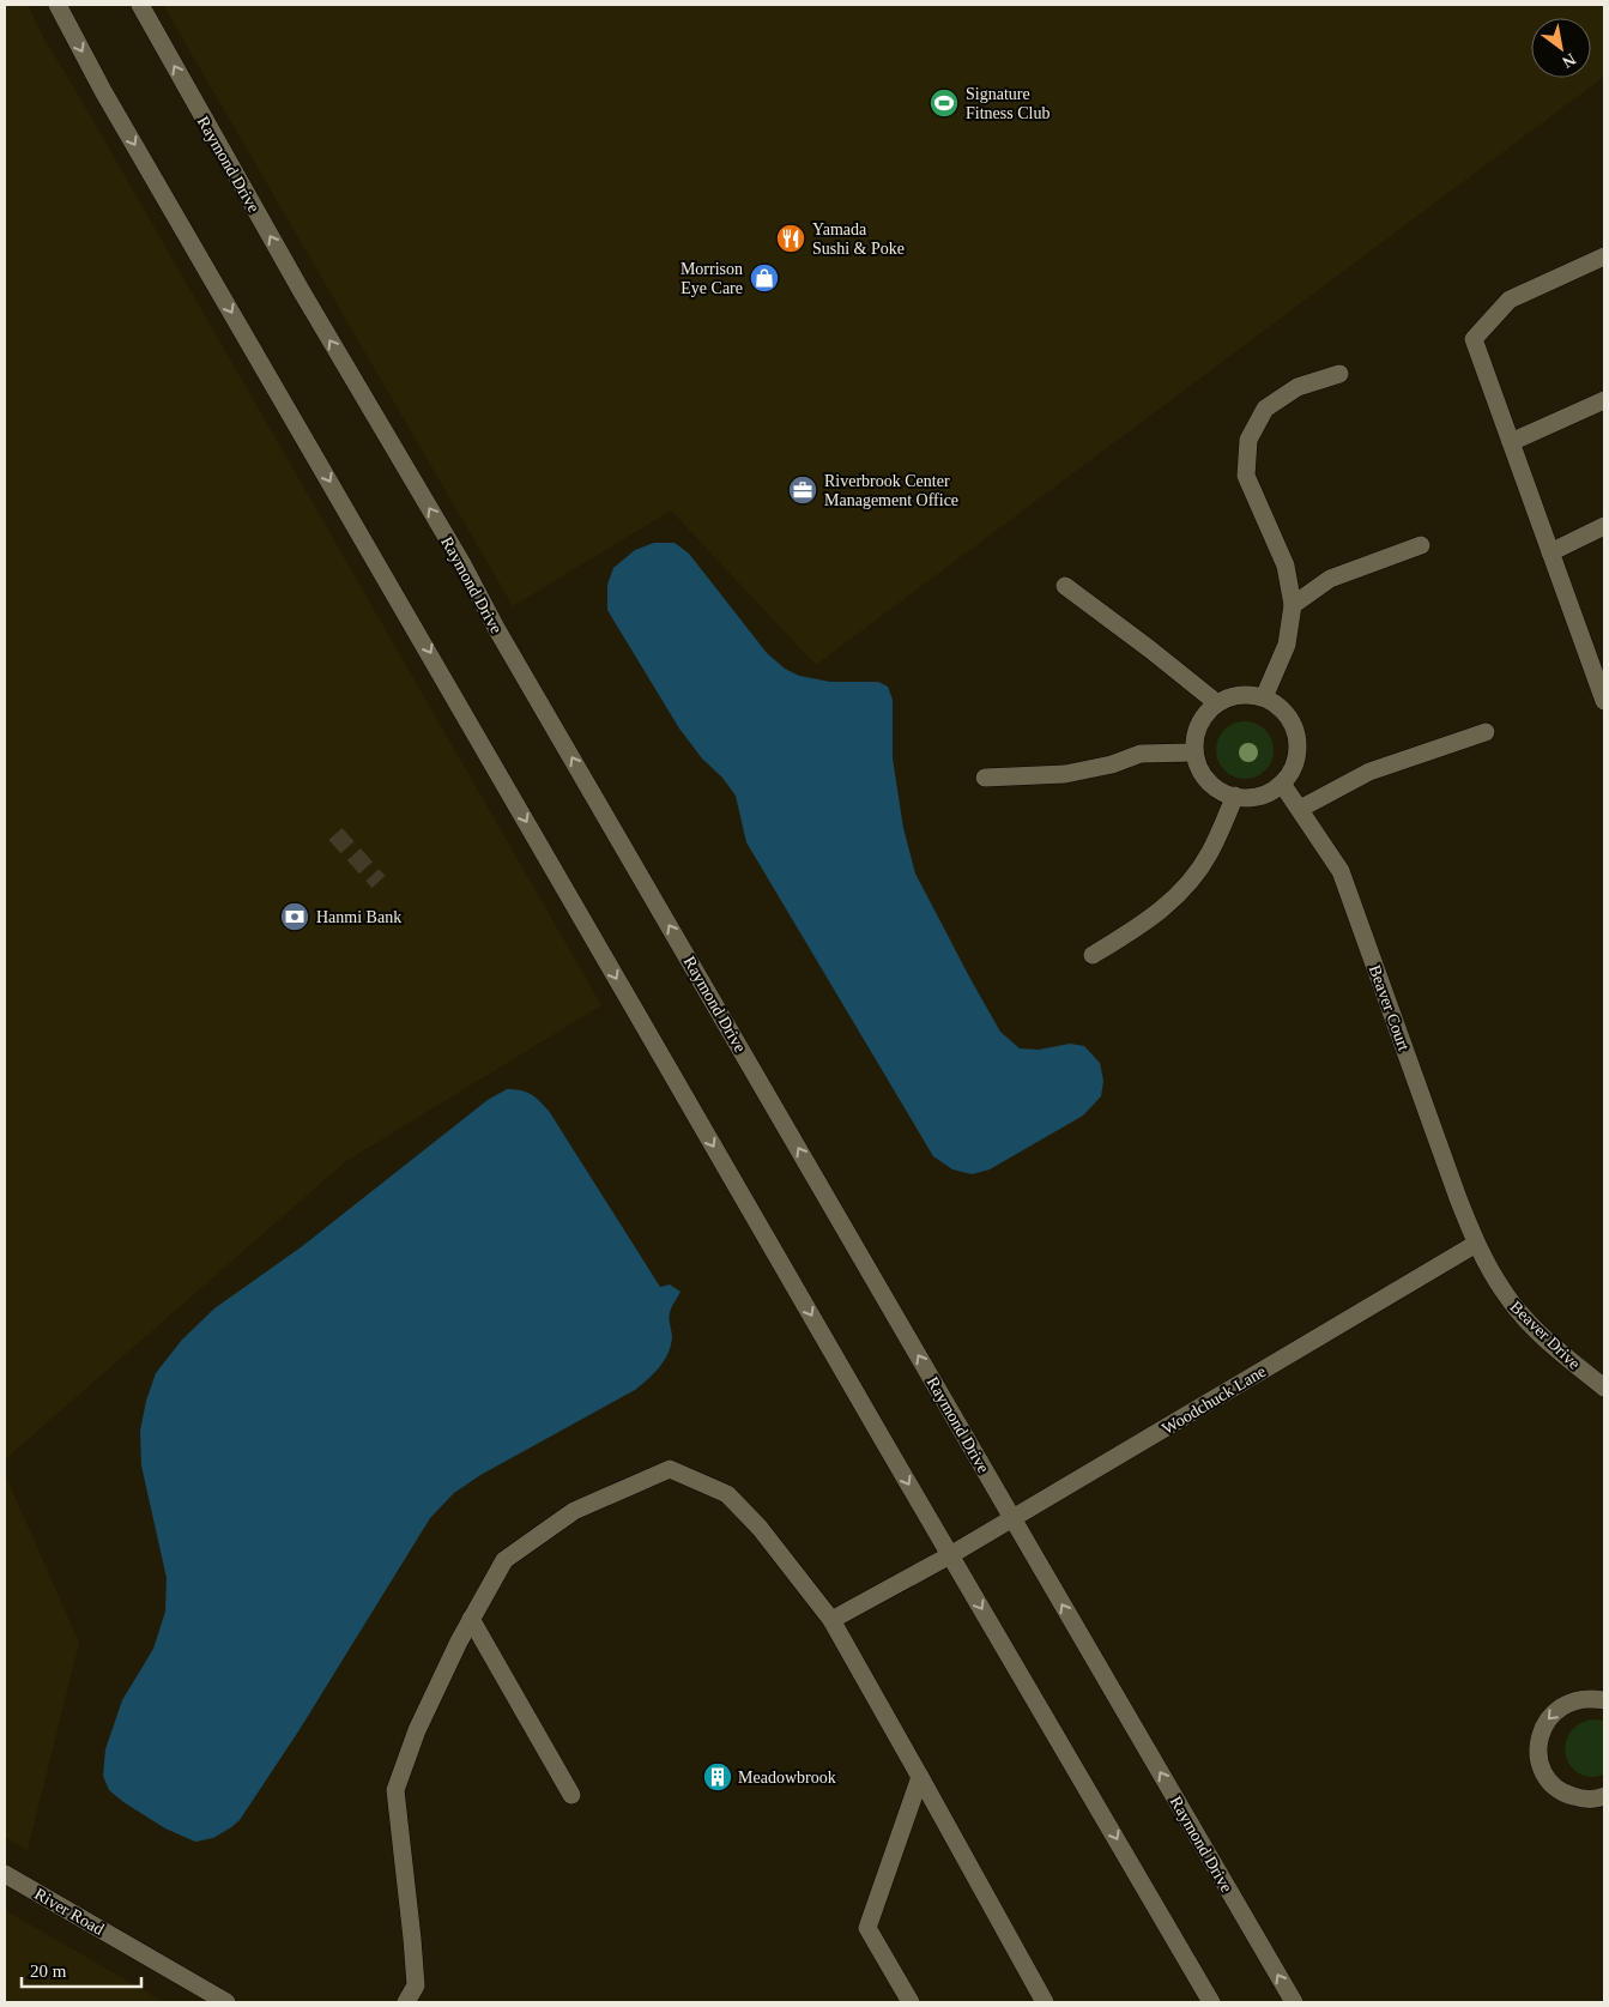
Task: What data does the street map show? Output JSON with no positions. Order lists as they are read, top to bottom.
{
  "streets": {
    "street": [
      "Raymond Drive",
      "Beaver Court",
      "Beaver Drive",
      "Woodchuck Lane",
      "River Road"
    ]
  },
  "crossings": [
    ["Raymond Drive", "Woodchuck Lane"],
    ["Beaver Court", "Beaver Drive"],
    ["Beaver Court", "Woodchuck Lane"],
    ["Beaver Drive", "Woodchuck Lane"]
  ],
  "places": {
    "sports": ["Signature Fitness Club"],
    "restaurant": ["Yamada Sushi & Poke"],
    "shop": ["Morrison Eye Care"],
    "office": ["Riverbrook Center Management Office"],
    "bank": ["Hanmi Bank"],
    "building": ["Meadowbrook"]
  },
  "scale_bar": "20 m",
  "north": "bottom right"
}
